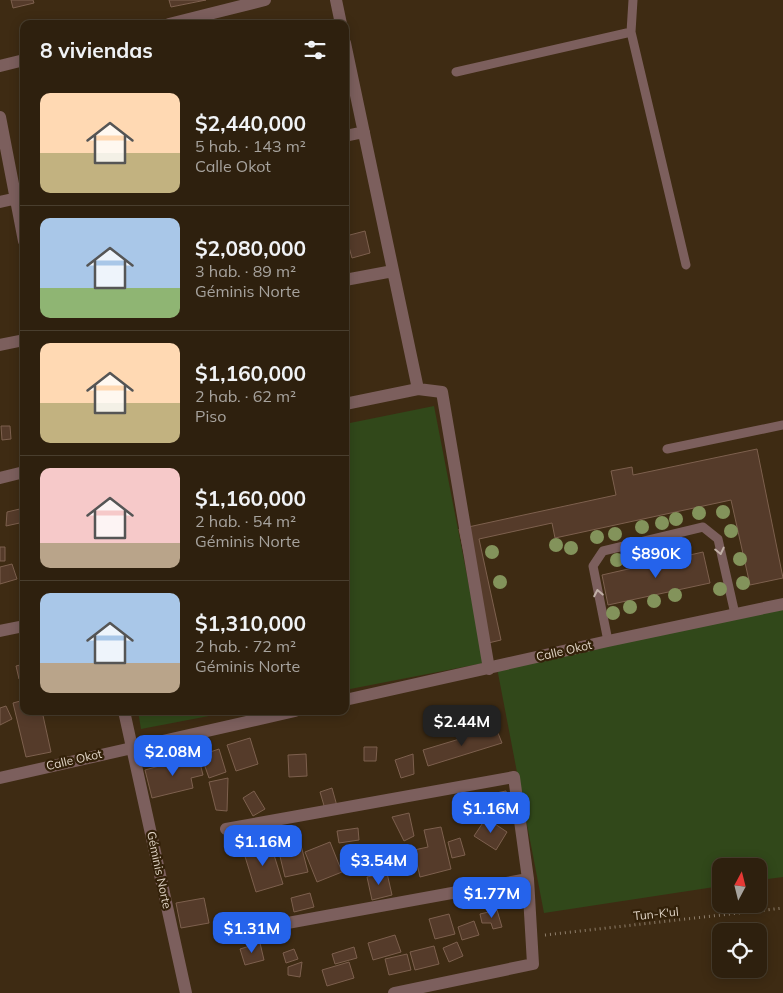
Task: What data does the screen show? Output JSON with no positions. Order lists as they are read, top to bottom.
{
  "streets": {
    "street": ["Calle Okot", "Géminis Norte"],
    "path": ["Tun-K'ul"]
  },
  "crossings": [
    ["Calle Okot", "Géminis Norte"]
  ],
  "north": "top",
  "page": {
    "heading": "8 viviendas",
    "list": [
      {
        "name": "$2,440,000",
        "note": "5 hab. · 143 m² · Calle Okot"
      },
      {
        "name": "$2,080,000",
        "note": "3 hab. · 89 m² · Géminis Norte"
      },
      {
        "name": "$1,160,000",
        "note": "2 hab. · 62 m² · Piso"
      },
      {
        "name": "$1,160,000",
        "note": "2 hab. · 54 m² · Géminis Norte"
      },
      {
        "name": "$1,310,000",
        "note": "2 hab. · 72 m² · Géminis Norte"
      }
    ],
    "price": [
      "$890K",
      "$2.44M",
      "$2.08M",
      "$1.16M",
      "$1.16M",
      "$3.54M",
      "$1.77M",
      "$1.31M"
    ]
  }
}
